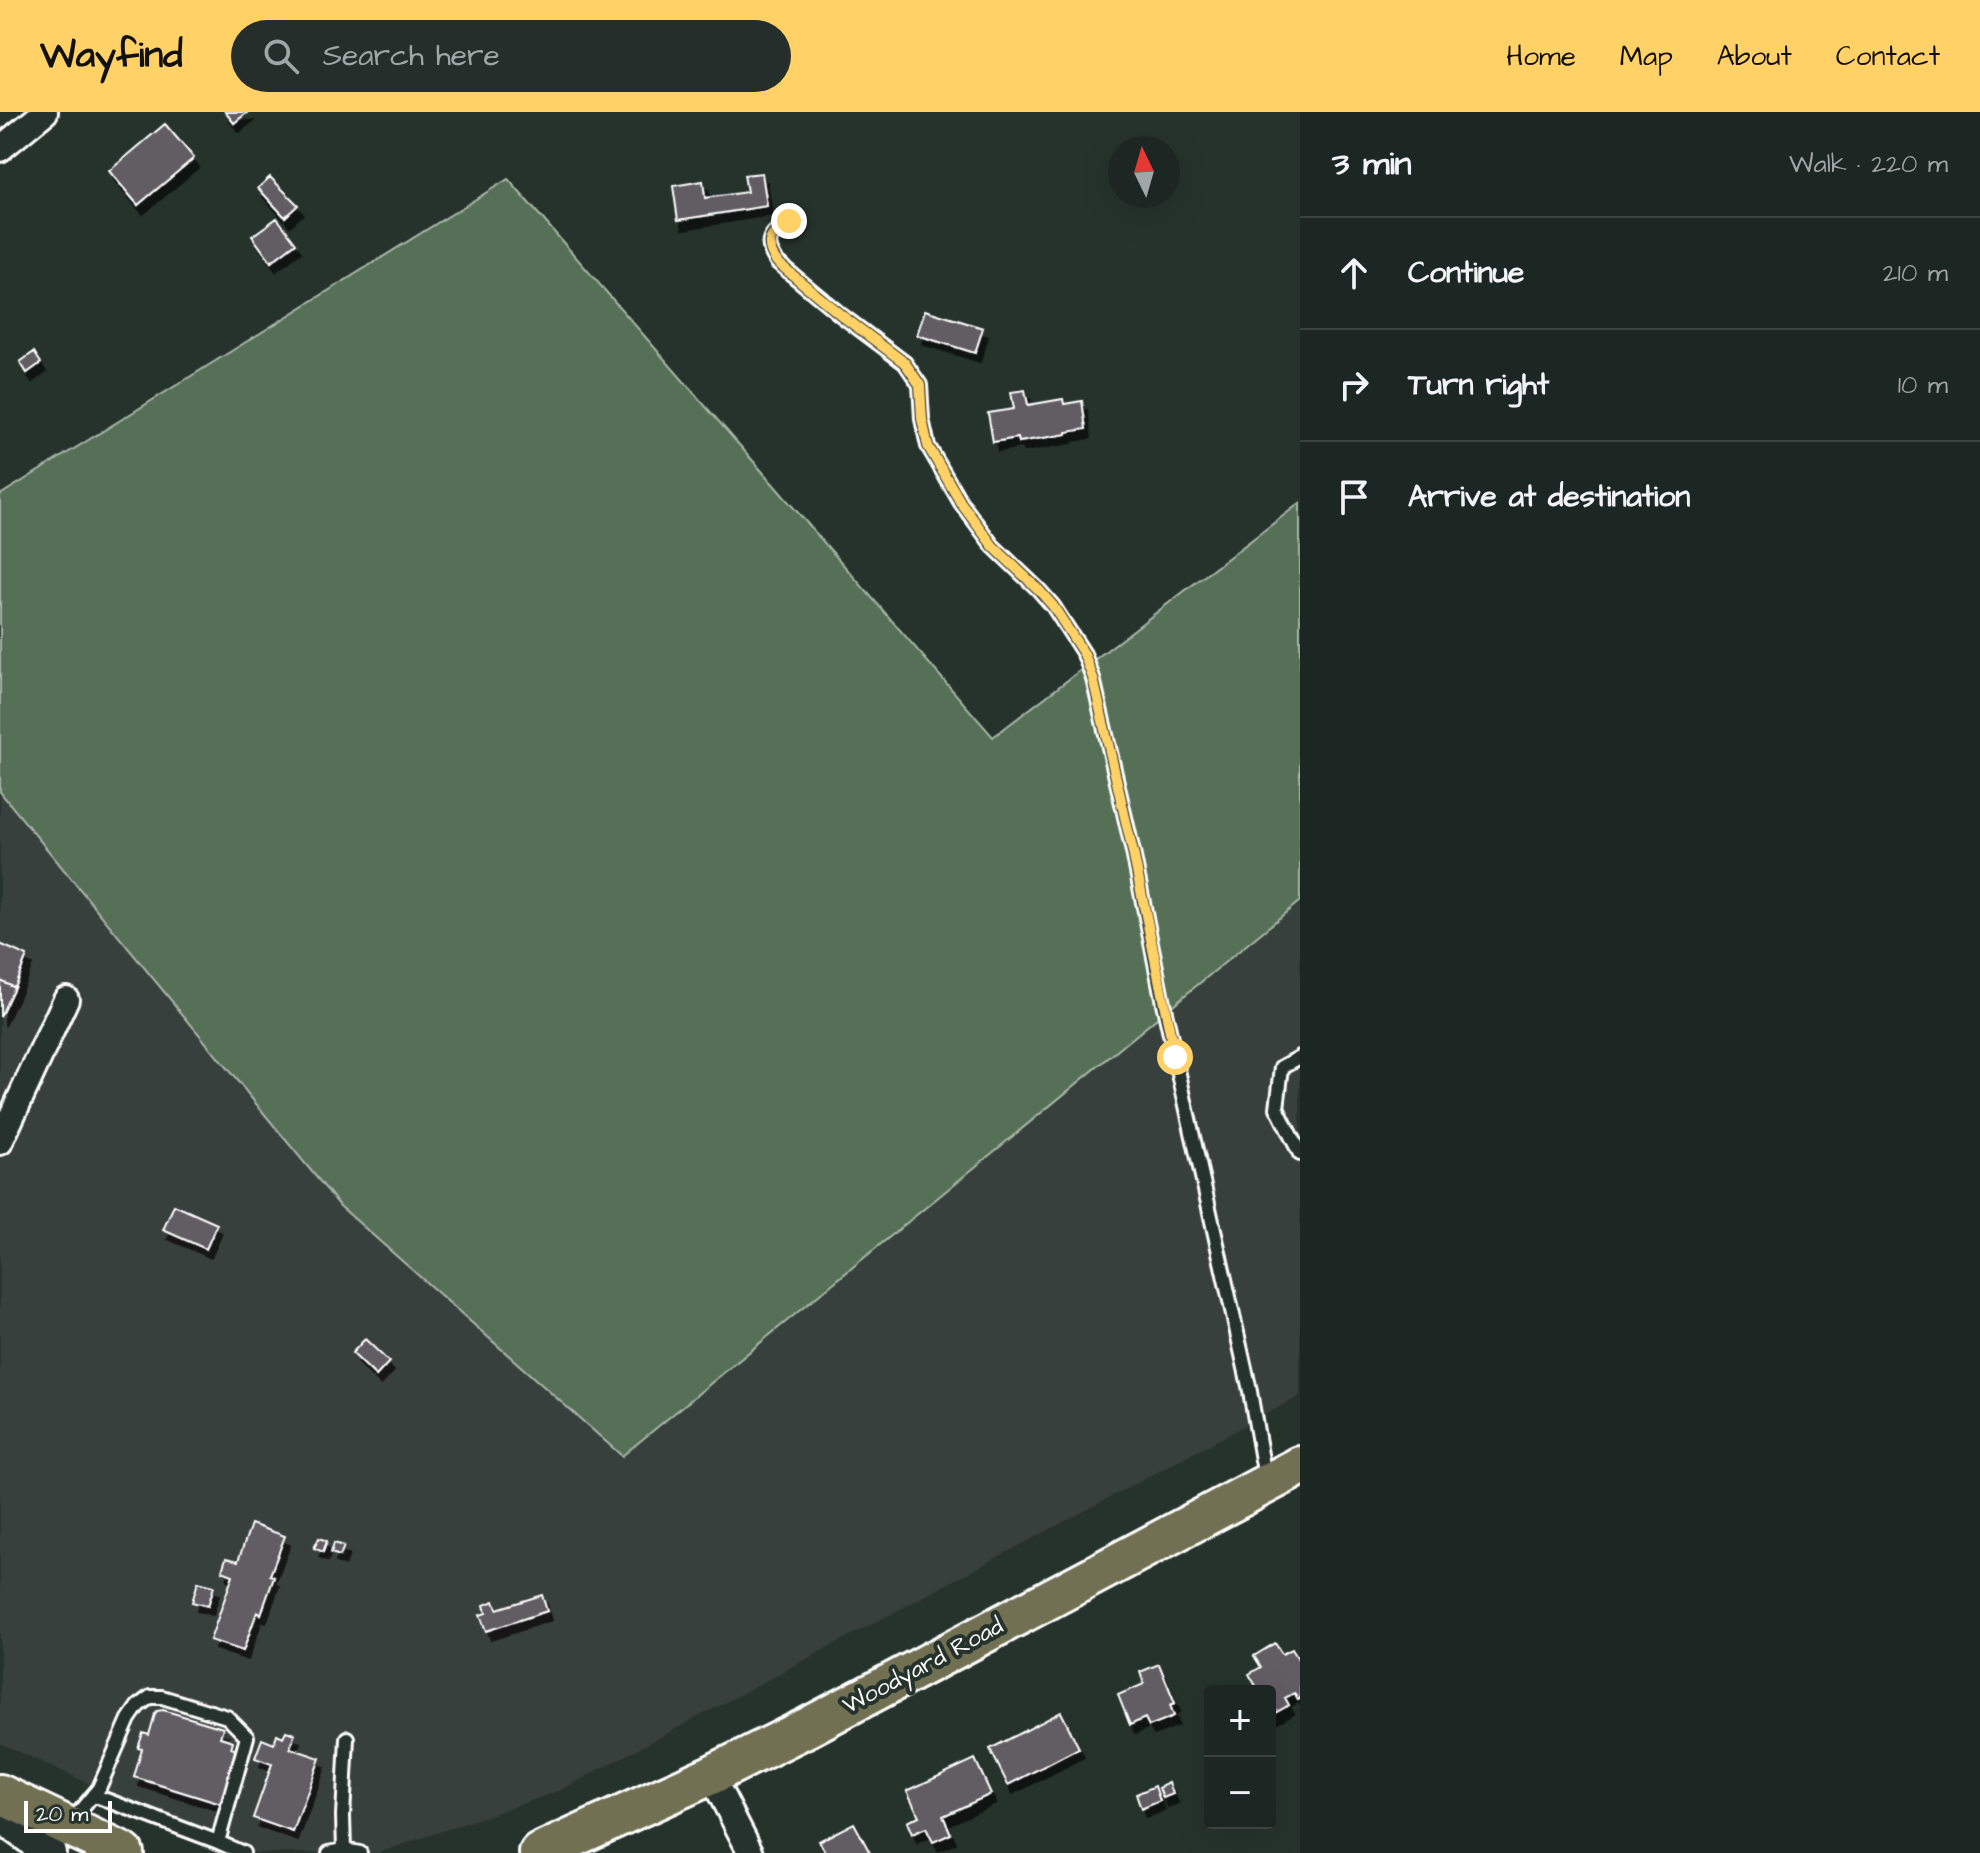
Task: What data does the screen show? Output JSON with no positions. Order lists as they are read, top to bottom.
{
  "streets": {
    "main road": ["Woodyard Road"]
  },
  "scale_bar": "20 m",
  "north": "top",
  "page": {
    "header": "Wayfind",
    "search": "Search here",
    "nav": [
      "Home",
      "Map",
      "About",
      "Contact"
    ],
    "heading": ["3 min", "Walk · 220 m"],
    "list": [
      ["Continue", "210 m"],
      ["Turn right", "10 m"],
      "Arrive at destination"
    ],
    "map_buttons": ["+", "−"],
    "scale": "20 m"
  }
}
